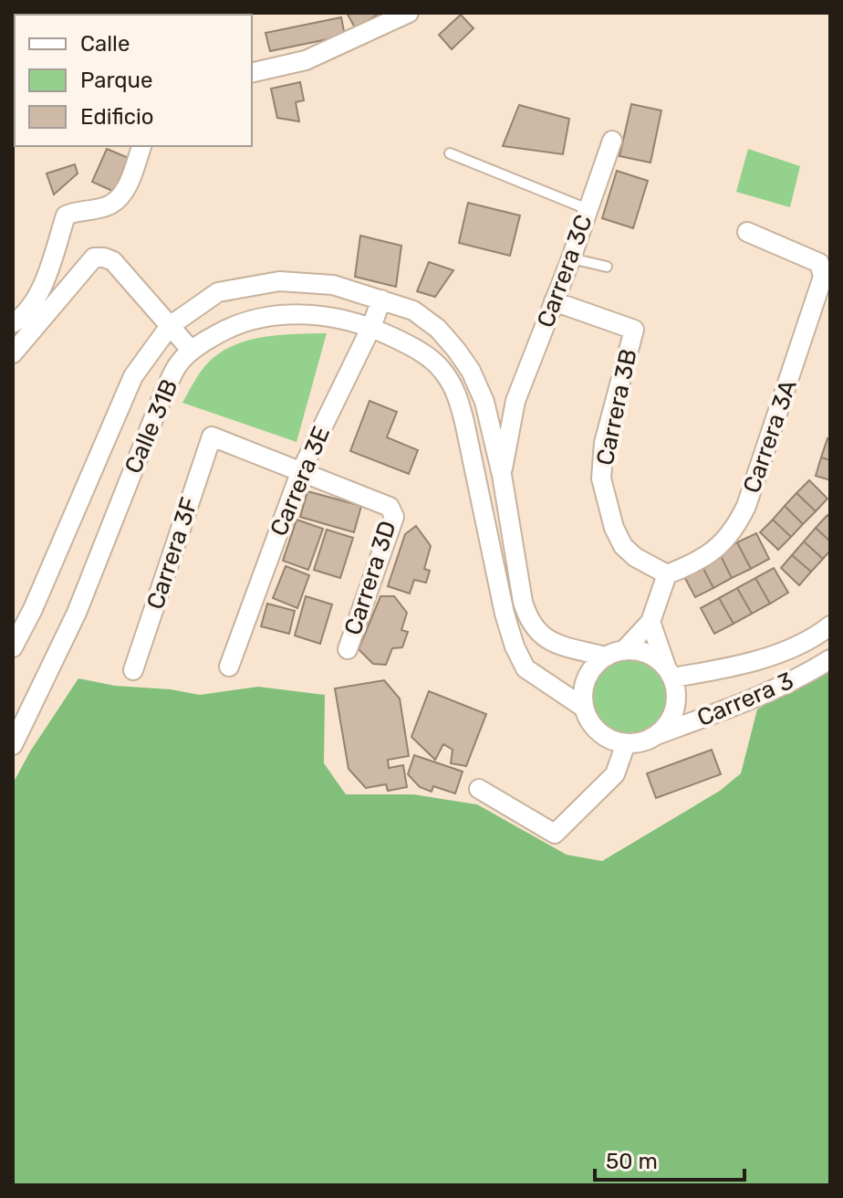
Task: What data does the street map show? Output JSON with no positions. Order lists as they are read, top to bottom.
{
  "streets": {
    "street": [
      "Carrera 3C",
      "Carrera 3B",
      "Calle 31B",
      "Carrera 3A",
      "Carrera 3E",
      "Carrera 3F",
      "Carrera 3D",
      "Carrera 3"
    ]
  },
  "crossings": [
    ["Carrera 3C", "Carrera 3B"],
    ["Carrera 3C", "Calle 31B"],
    ["Carrera 3B", "Carrera 3A"],
    ["Calle 31B", "Carrera 3E"],
    ["Calle 31B", "Carrera 3"],
    ["Carrera 3E", "Carrera 3F"],
    ["Carrera 3E", "Carrera 3D"],
    ["Carrera 3F", "Carrera 3D"]
  ],
  "legend": ["Calle", "Parque", "Edificio"],
  "scale_bar": "50 m"
}
